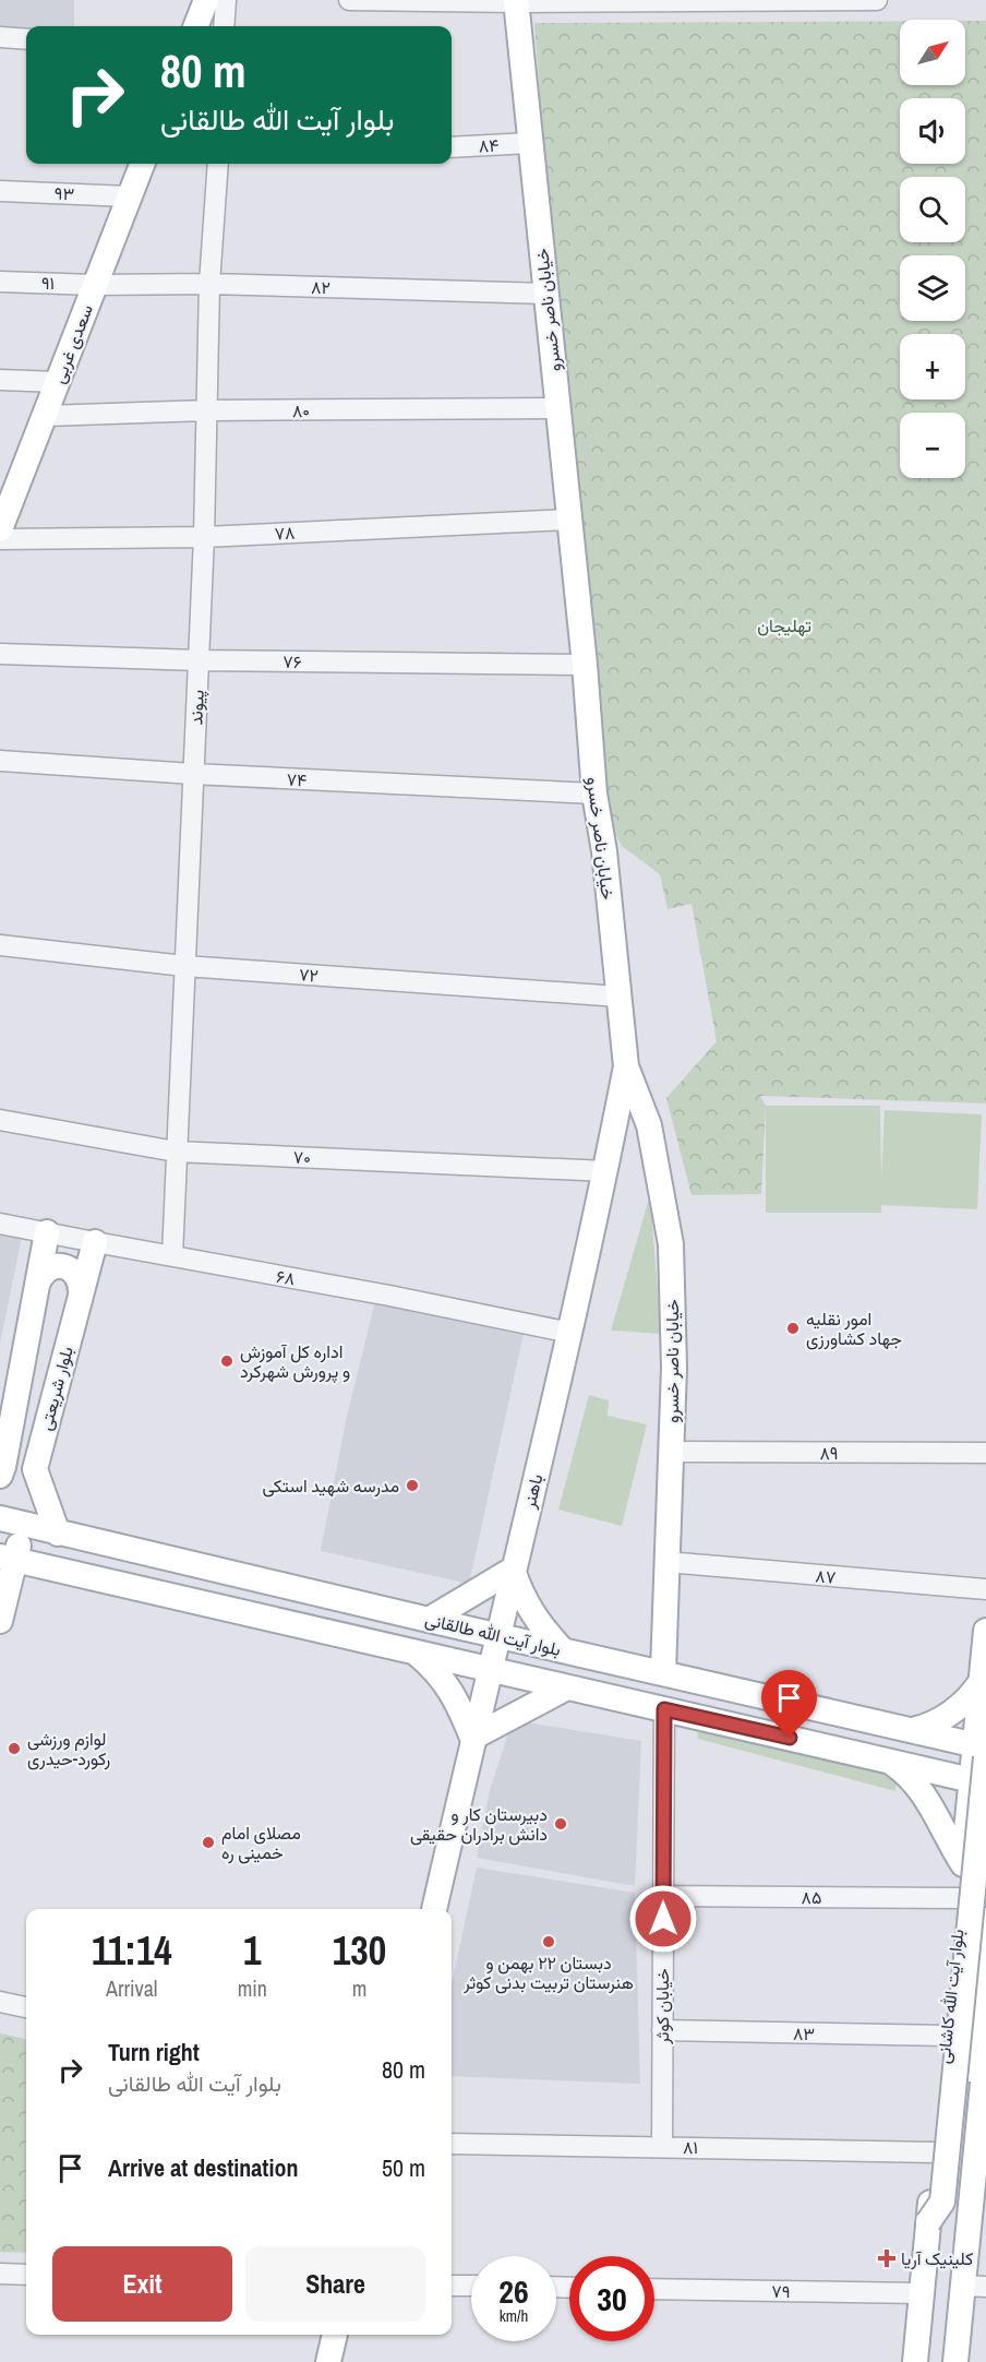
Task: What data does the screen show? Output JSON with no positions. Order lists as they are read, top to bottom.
{
  "streets": {
    "main road": [
      "خیابان ناصر خسرو",
      "سعدی غربی",
      "بلوار شریعتی",
      "باهنر",
      "بلوار آیت الله طالقانی",
      "بلوار آیت الله کاشانی"
    ],
    "street": [
      "۸۴",
      "۹۳",
      "۹۱",
      "۸۲",
      "۸۰",
      "۷۸",
      "۷۶",
      "پیوند",
      "۷۴",
      "۷۲",
      "۷۰",
      "۶۸",
      "۸۹",
      "۸۷",
      "۸۵",
      "خیابان کوثر",
      "۸۳",
      "۸۱",
      "۷۹"
    ]
  },
  "crossings": [
    ["۸۴", "خیابان ناصر خسرو"],
    ["۹۳", "سعدی غربی"],
    ["۹۱", "۸۲"],
    ["۹۱", "سعدی غربی"],
    ["۸۲", "خیابان ناصر خسرو"],
    ["۸۲", "سعدی غربی"],
    ["۸۲", "پیوند"],
    ["خیابان ناصر خسرو", "۸۰"],
    ["خیابان ناصر خسرو", "۷۸"],
    ["خیابان ناصر خسرو", "۷۶"],
    ["خیابان ناصر خسرو", "۷۴"],
    ["خیابان ناصر خسرو", "۷۲"],
    ["خیابان ناصر خسرو", "۸۹"],
    ["خیابان ناصر خسرو", "باهنر"],
    ["خیابان ناصر خسرو", "۸۷"],
    ["خیابان ناصر خسرو", "بلوار آیت الله طالقانی"],
    ["سعدی غربی", "۸۰"],
    ["۸۰", "پیوند"],
    ["۷۸", "پیوند"],
    ["۷۶", "پیوند"],
    ["پیوند", "۷۴"],
    ["پیوند", "۷۲"],
    ["پیوند", "۷۰"],
    ["پیوند", "۶۸"],
    ["۷۰", "باهنر"],
    ["۶۸", "بلوار شریعتی"],
    ["۶۸", "باهنر"],
    ["باهنر", "بلوار آیت الله طالقانی"],
    ["بلوار آیت الله طالقانی", "بلوار آیت الله کاشانی"],
    ["بلوار آیت الله طالقانی", "خیابان کوثر"],
    ["۸۵", "بلوار آیت الله کاشانی"],
    ["۸۵", "خیابان کوثر"],
    ["بلوار آیت الله کاشانی", "۸۳"],
    ["بلوار آیت الله کاشانی", "۸۱"],
    ["بلوار آیت الله کاشانی", "۷۹"],
    ["خیابان کوثر", "۸۳"],
    ["خیابان کوثر", "۸۱"]
  ],
  "parks": ["تهلیجان"],
  "places": {
    "other": [
      "امور نقلیه جهاد کشاورزی",
      "اداره کل آموزش و پرورش شهرکرد",
      "مدرسه شهید استکی",
      "لوازم ورزشی رکورد-حیدری",
      "دبیرستان کار و دانش برادران حقیقی",
      "مصلای امام خمینی ره",
      "دبستان ۲۲ بهمن و هنرستان تربیت بدنی کوثر"
    ],
    "health": ["کلینیک آریا"]
  },
  "north": "top right",
  "page": {
    "map_buttons": ["+", "−"],
    "turn": ["80 m", "بلوار آیت الله طالقانی"],
    "eta": [
      "11:14",
      "Arrival",
      "1",
      "min",
      "130",
      "m"
    ],
    "list": [
      {
        "name": "Turn right",
        "note": "بلوار آیت الله طالقانی",
        "value": "80 m"
      },
      {
        "name": "Arrive at destination",
        "value": "50 m"
      }
    ],
    "buttons": ["Exit", "Share"],
    "speed": "26 km/h",
    "limit": "30"
  }
}
